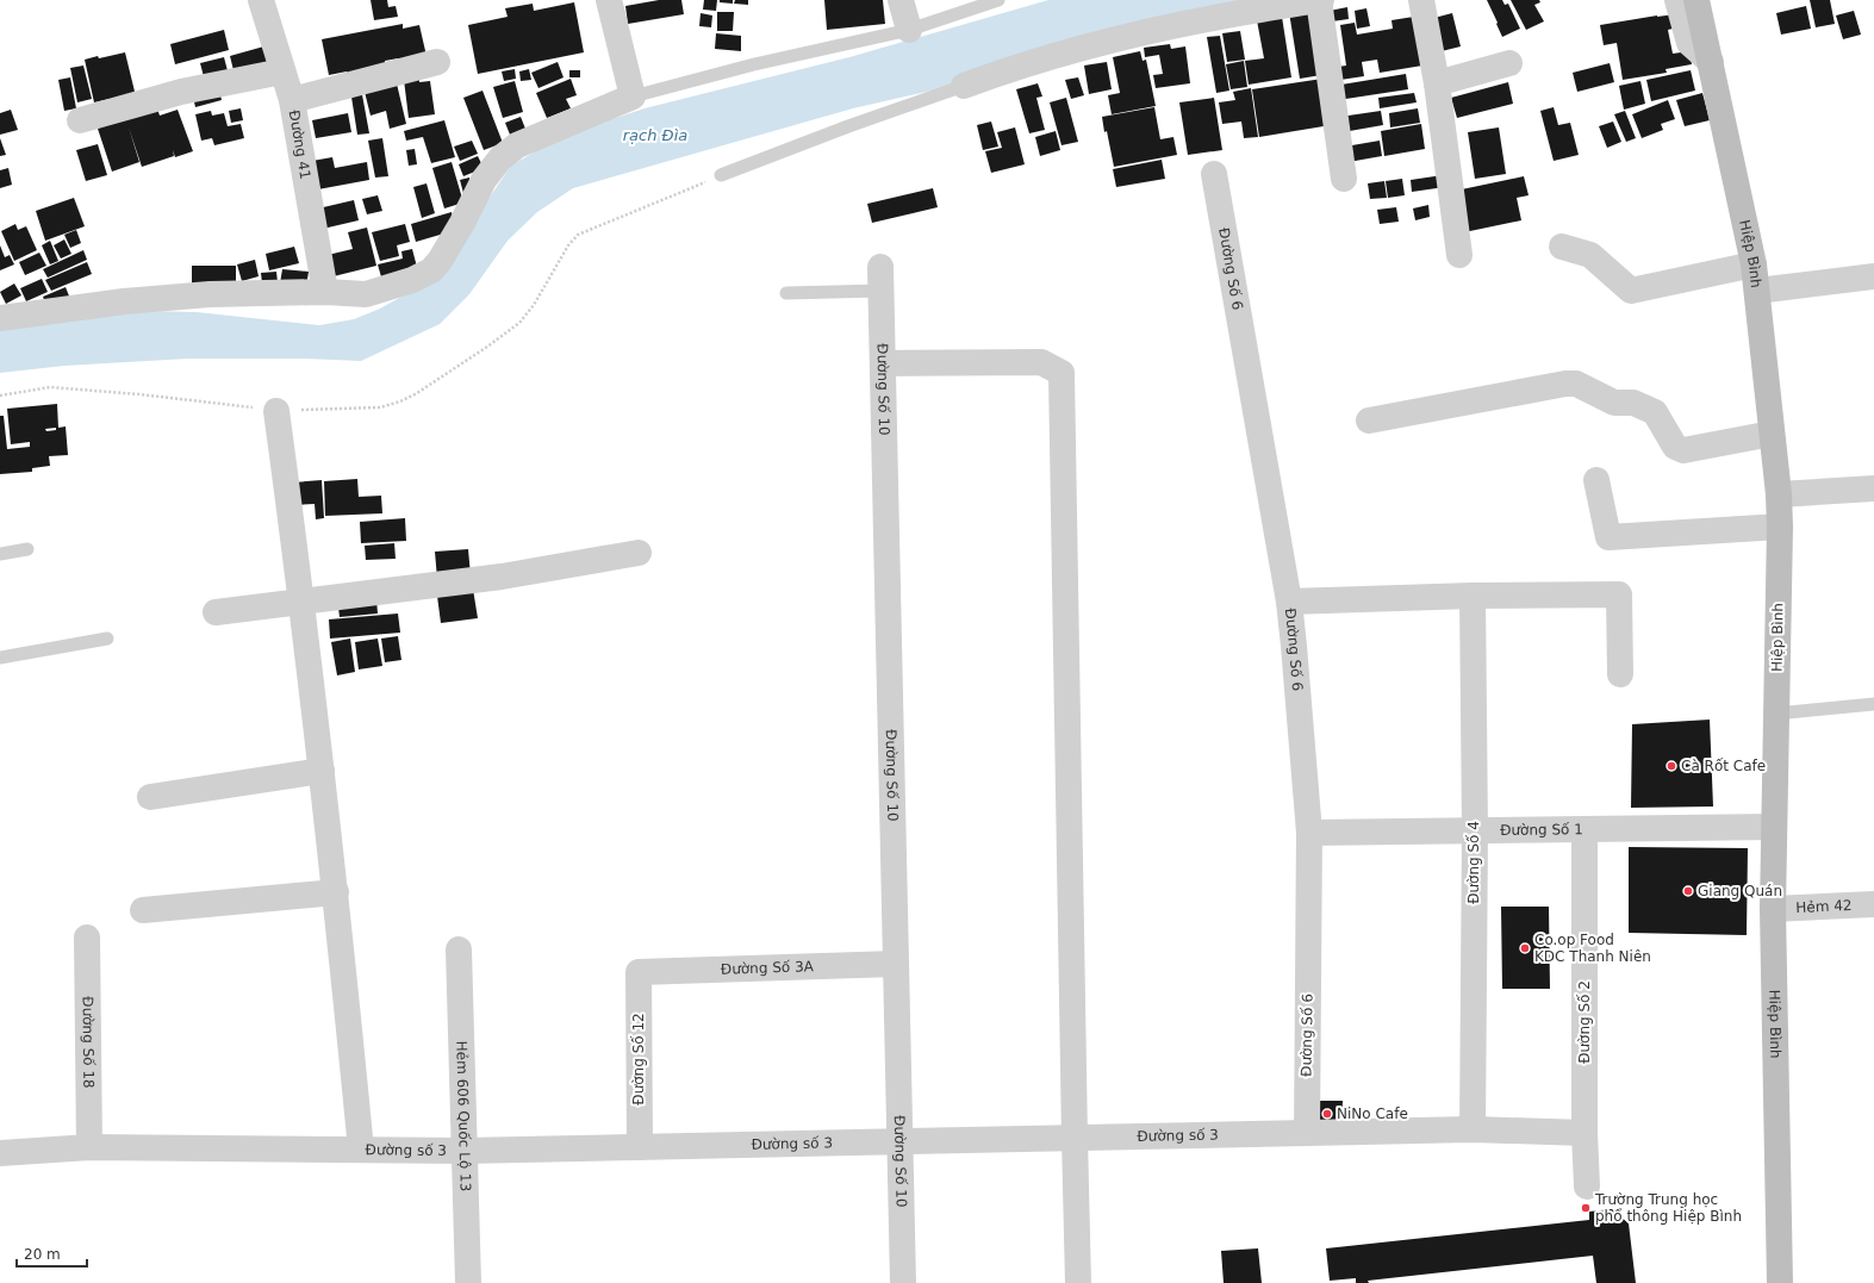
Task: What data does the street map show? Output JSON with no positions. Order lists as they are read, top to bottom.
{
  "streets": {
    "main road": ["Hiệp Bình"],
    "street": [
      "Đường 41",
      "Đường Số 6",
      "Đường Số 10",
      "Đường Số 1",
      "Đường Số 4",
      "Hẻm 42",
      "Đường Số 3A",
      "Đường Số 2",
      "Đường Số 18",
      "Đường Số 12",
      "Hẻm 606 Quốc Lộ 13",
      "Đường số 3"
    ]
  },
  "crossings": [
    ["Hiệp Bình", "Đường Số 1"],
    ["Hiệp Bình", "Hẻm 42"],
    ["Đường Số 6", "Đường Số 1"],
    ["Đường Số 6", "Đường số 3"],
    ["Đường Số 10", "Đường Số 3A"],
    ["Đường Số 10", "Đường số 3"],
    ["Đường Số 1", "Đường Số 4"],
    ["Đường Số 1", "Đường Số 2"],
    ["Đường Số 4", "Đường số 3"],
    ["Đường Số 3A", "Đường Số 12"],
    ["Đường Số 2", "Đường số 3"],
    ["Đường Số 18", "Đường số 3"],
    ["Đường Số 12", "Đường số 3"],
    ["Hẻm 606 Quốc Lộ 13", "Đường số 3"]
  ],
  "water": ["rạch Đìa"],
  "places": [
    "Cà Rốt Cafe",
    "Giang Quán",
    "Co.op Food KDC Thanh Niên",
    "NiNo Cafe",
    "Trường Trung học phổ thông Hiệp Bình"
  ],
  "scale_bar": "20 m"
}
